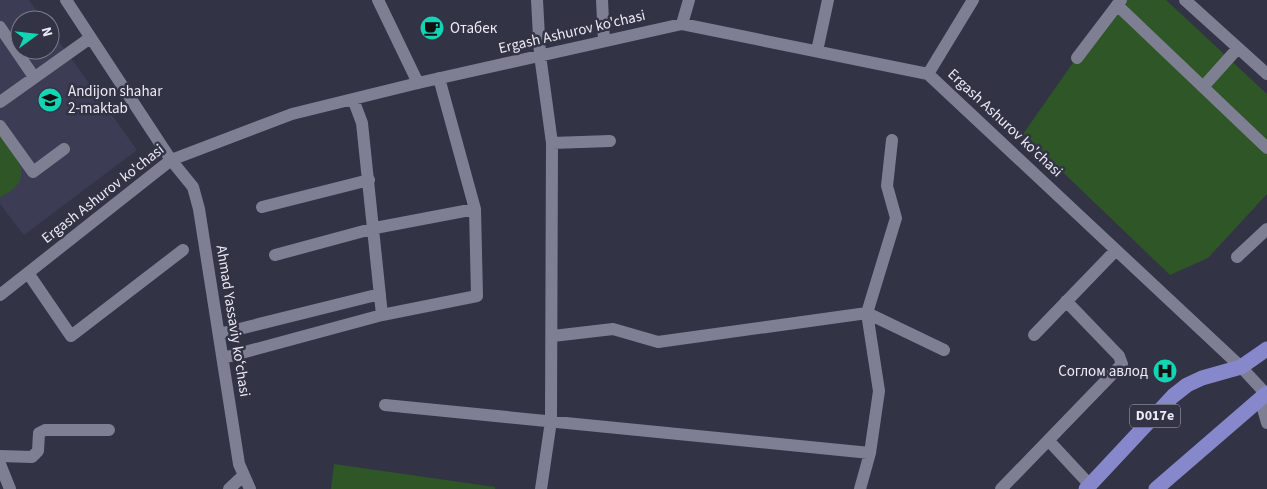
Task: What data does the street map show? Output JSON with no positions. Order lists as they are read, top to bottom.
{
  "streets": {
    "main road": ["D017e"],
    "street": ["Ergash Ashurov ko'chasi", "Ahmad Yassaviy koʻchasi"]
  },
  "crossings": [
    ["Ergash Ashurov ko'chasi", "Ahmad Yassaviy koʻchasi"],
    ["Ergash Ashurov ko'chasi", "D017e"]
  ],
  "places": {
    "cafe": ["Отабек"],
    "school or university": ["Andijon shahar 2-maktab"],
    "hospital": ["Соглом авлод"]
  },
  "north": "right"
}
